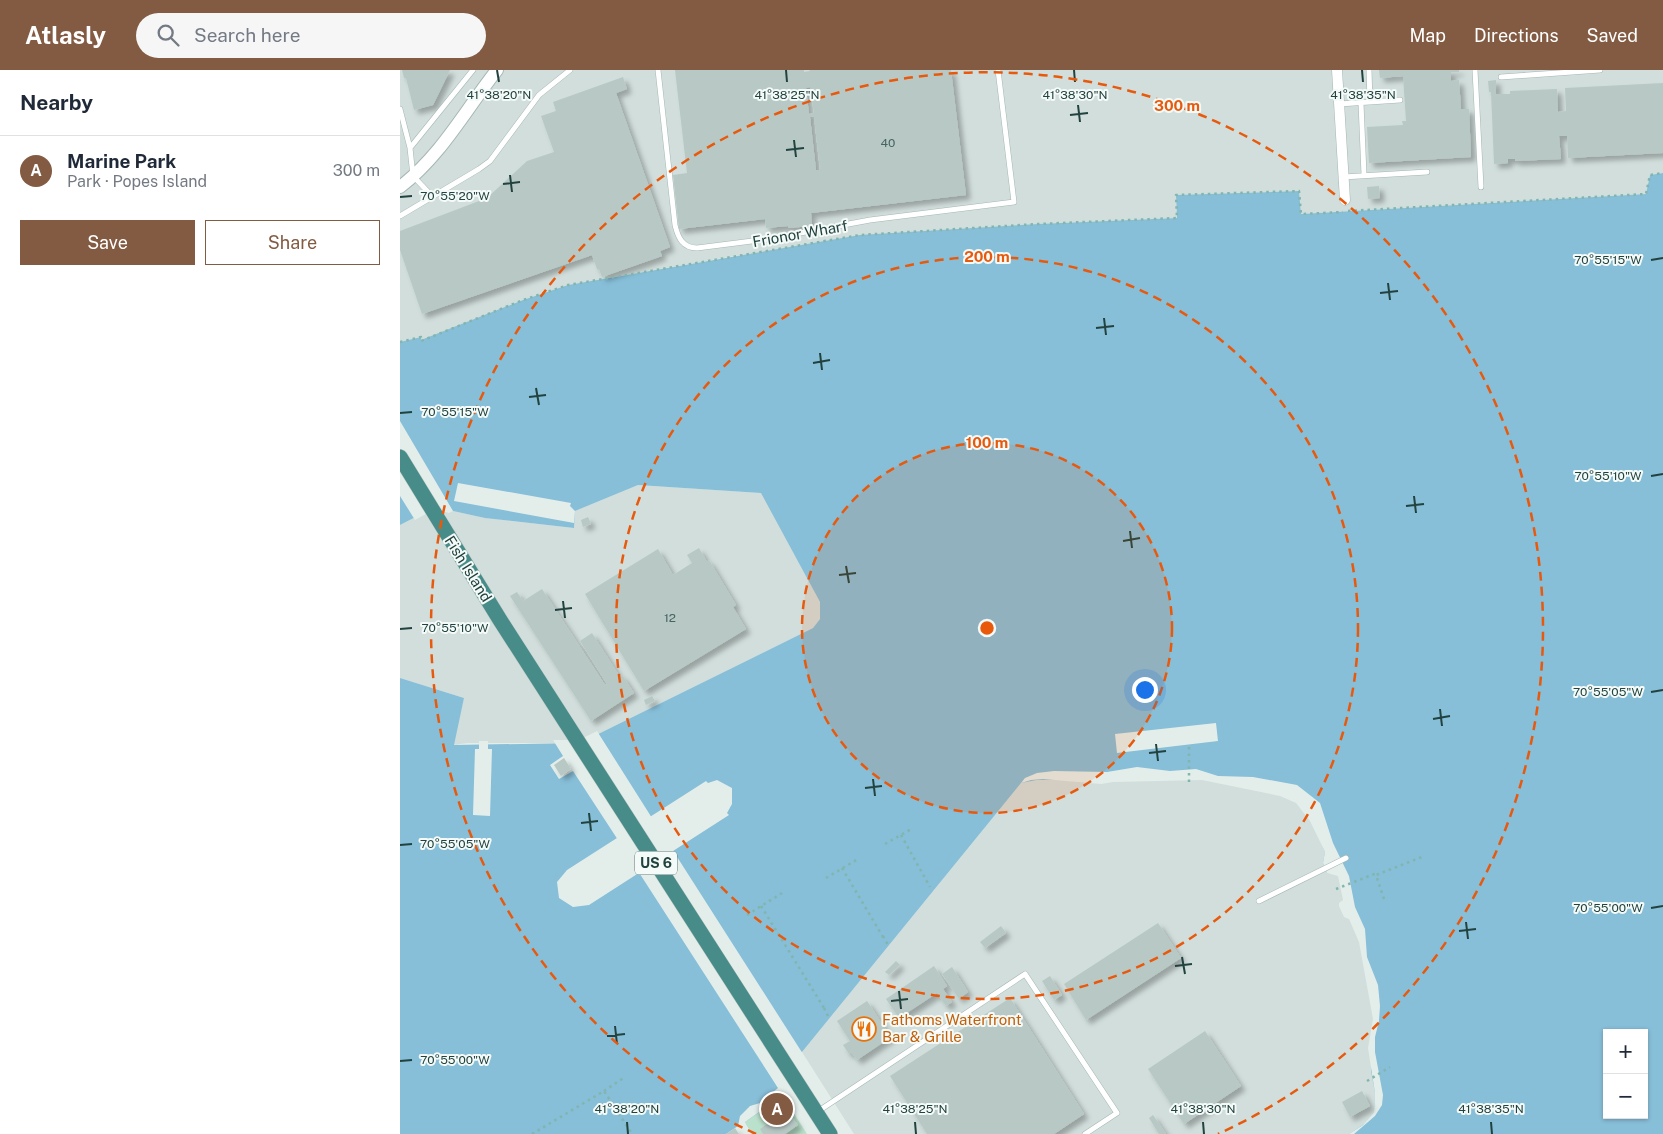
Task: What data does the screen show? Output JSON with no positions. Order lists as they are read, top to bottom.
{
  "streets": {
    "highway": ["Fish Island", "US 6"],
    "path": ["Frionor Wharf"]
  },
  "crossings": [
    ["Fish Island", "US 6"]
  ],
  "places": {
    "restaurant": ["Fathoms Waterfront Bar & Grille"]
  },
  "house_numbers": ["40", "12"],
  "page": {
    "header": "Atlasly",
    "search": "Search here",
    "nav": ["Map", "Directions", "Saved"],
    "heading": "Nearby",
    "list": [
      {
        "mark": "A",
        "name": "Marine Park",
        "note": "Park · Popes Island",
        "value": "300 m"
      }
    ],
    "buttons": ["Save", "Share"],
    "map_buttons": ["+", "−"],
    "pins": "A"
  },
  "coordinates": [
    "41°38'20\"N",
    "41°38'25\"N",
    "41°38'30\"N",
    "41°38'35\"N",
    "70°55'20\"W",
    "70°55'15\"W",
    "70°55'10\"W",
    "70°55'05\"W",
    "70°55'00\"W"
  ],
  "rings": ["300 m", "200 m", "100 m"]
}
